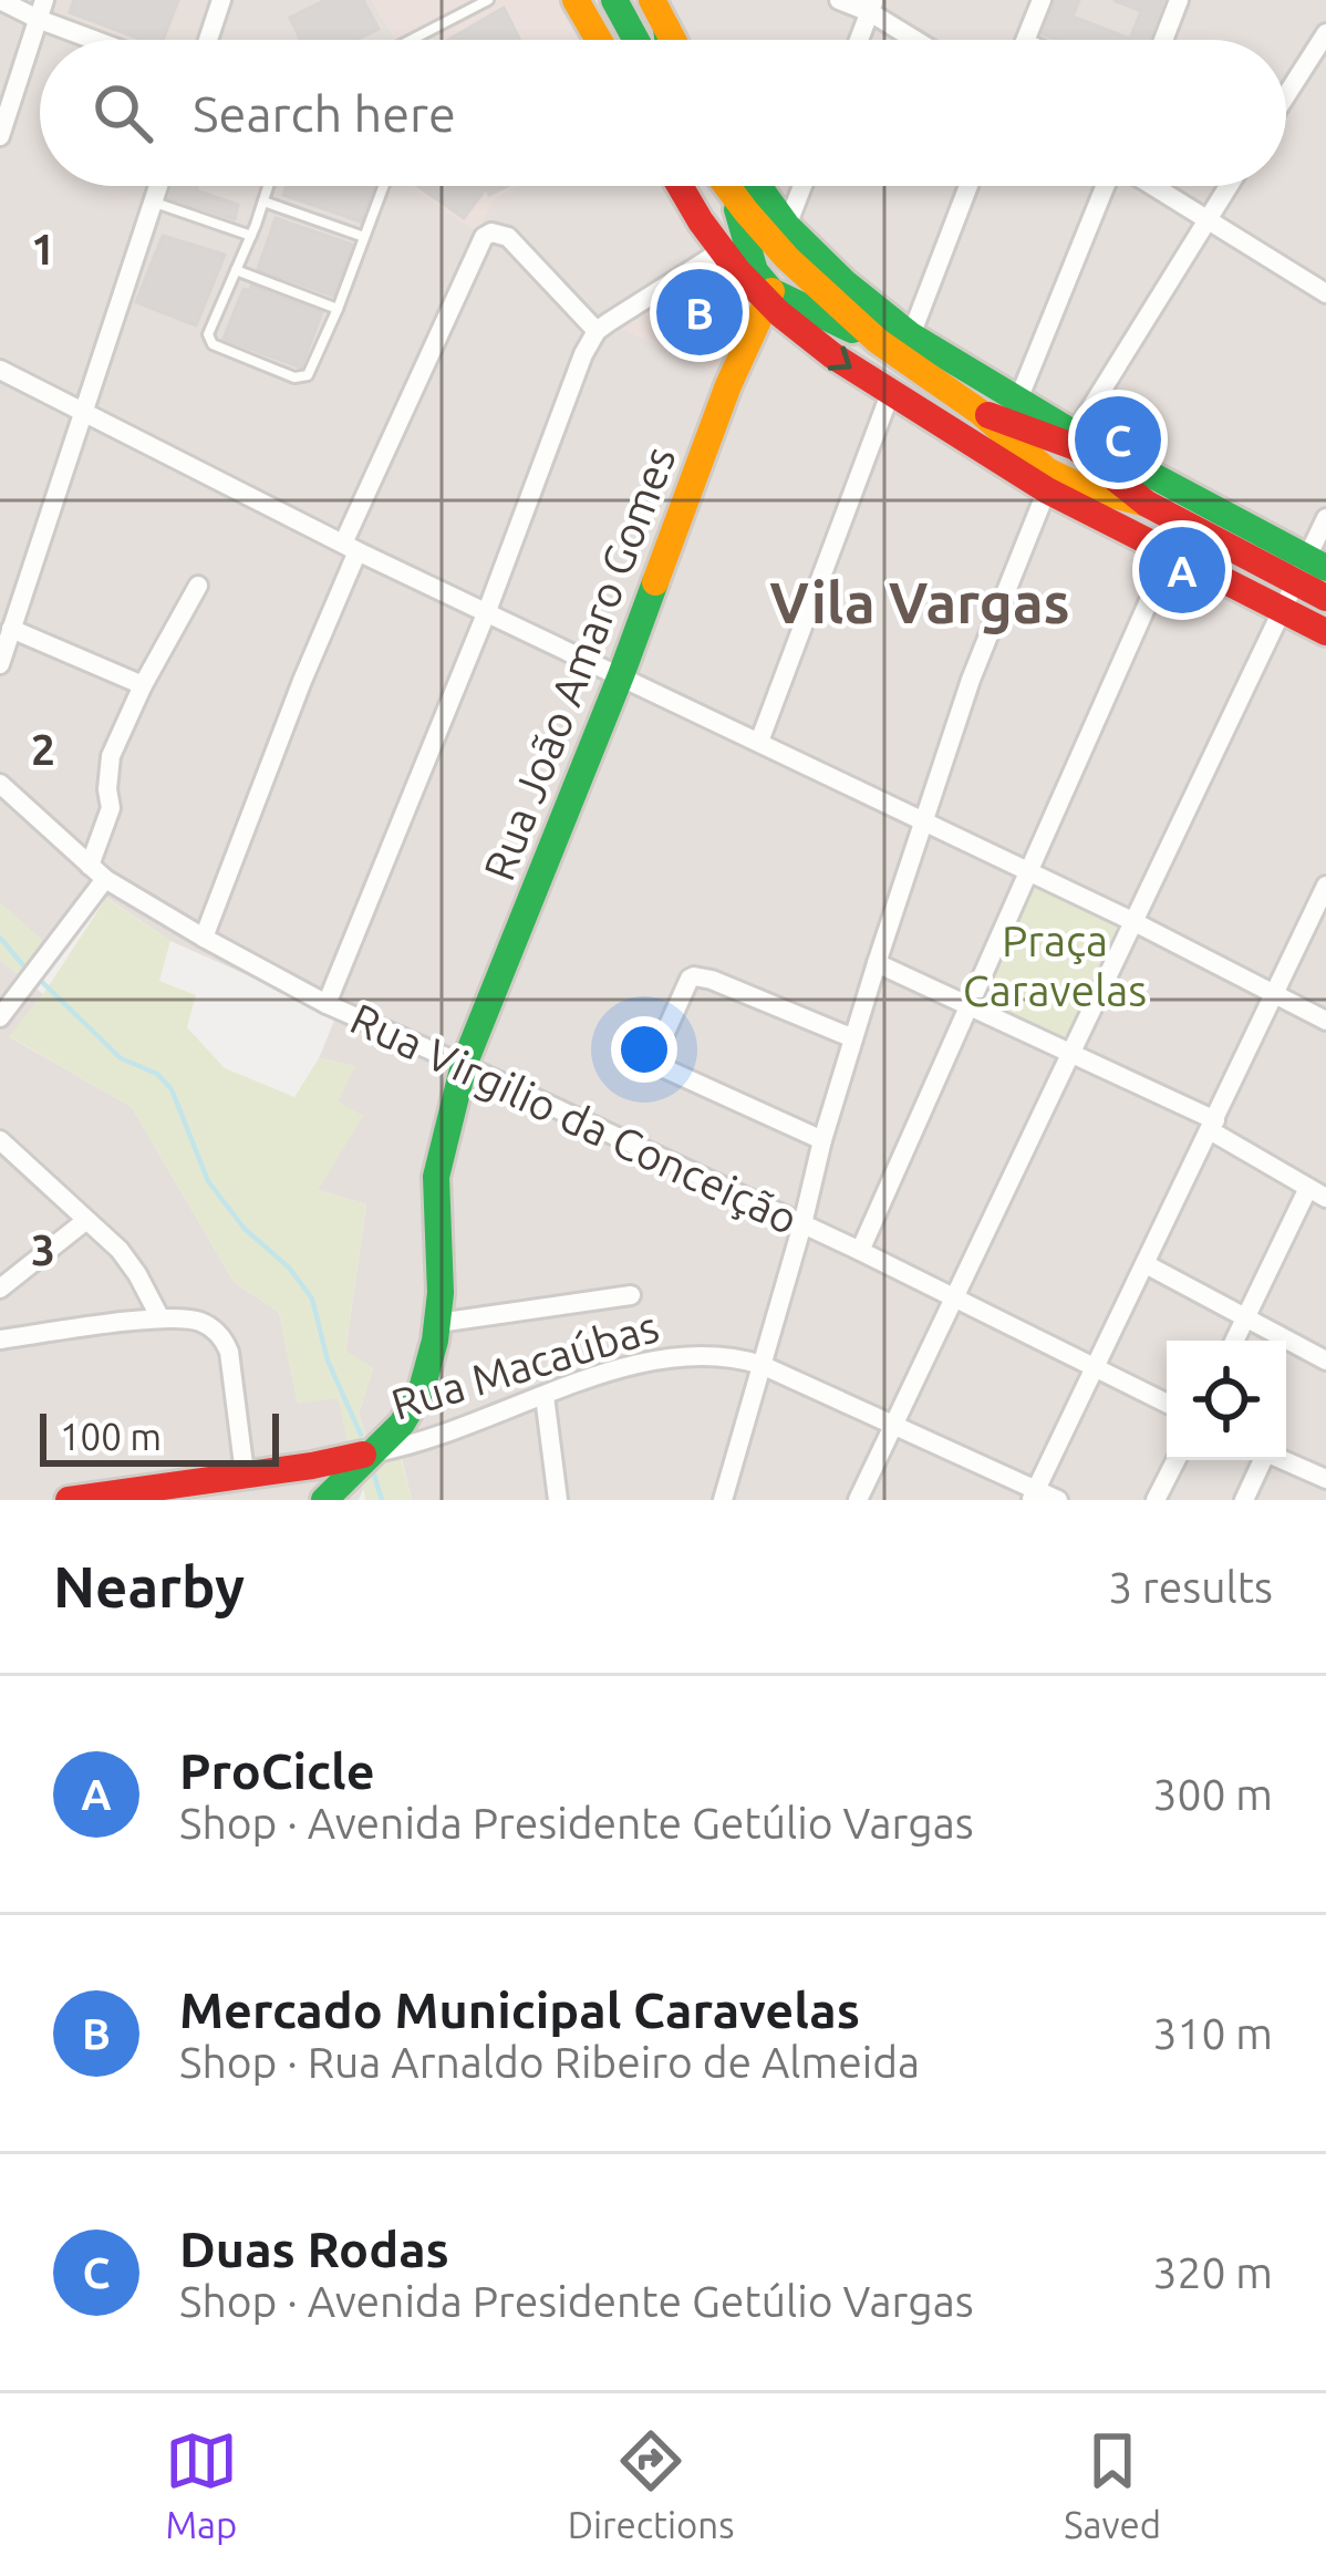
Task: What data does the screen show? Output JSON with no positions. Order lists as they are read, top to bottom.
{
  "streets": {
    "street": ["Rua João Amaro Gomes", "Rua Virgilio da Conceição", "Rua Macaúbas"]
  },
  "crossings": [
    ["Rua João Amaro Gomes", "Rua Virgilio da Conceição"],
    ["Rua João Amaro Gomes", "Rua Macaúbas"]
  ],
  "districts": ["Vila Vargas"],
  "parks": ["Praça Caravelas"],
  "scale_bar": "100 m",
  "page": {
    "search": "Search here",
    "pins": ["B", "C", "A"],
    "scale": "100 m",
    "heading": ["Nearby", "3 results"],
    "list": [
      {
        "mark": "A",
        "name": "ProCicle",
        "note": "Shop · Avenida Presidente Getúlio Vargas",
        "value": "300 m"
      },
      {
        "mark": "B",
        "name": "Mercado Municipal Caravelas",
        "note": "Shop · Rua Arnaldo Ribeiro de Almeida",
        "value": "310 m"
      },
      {
        "mark": "C",
        "name": "Duas Rodas",
        "note": "Shop · Avenida Presidente Getúlio Vargas",
        "value": "320 m"
      }
    ],
    "nav": ["Map", "Directions", "Saved"]
  },
  "grid": {
    "rows": ["1", "2", "3"]
  }
}
